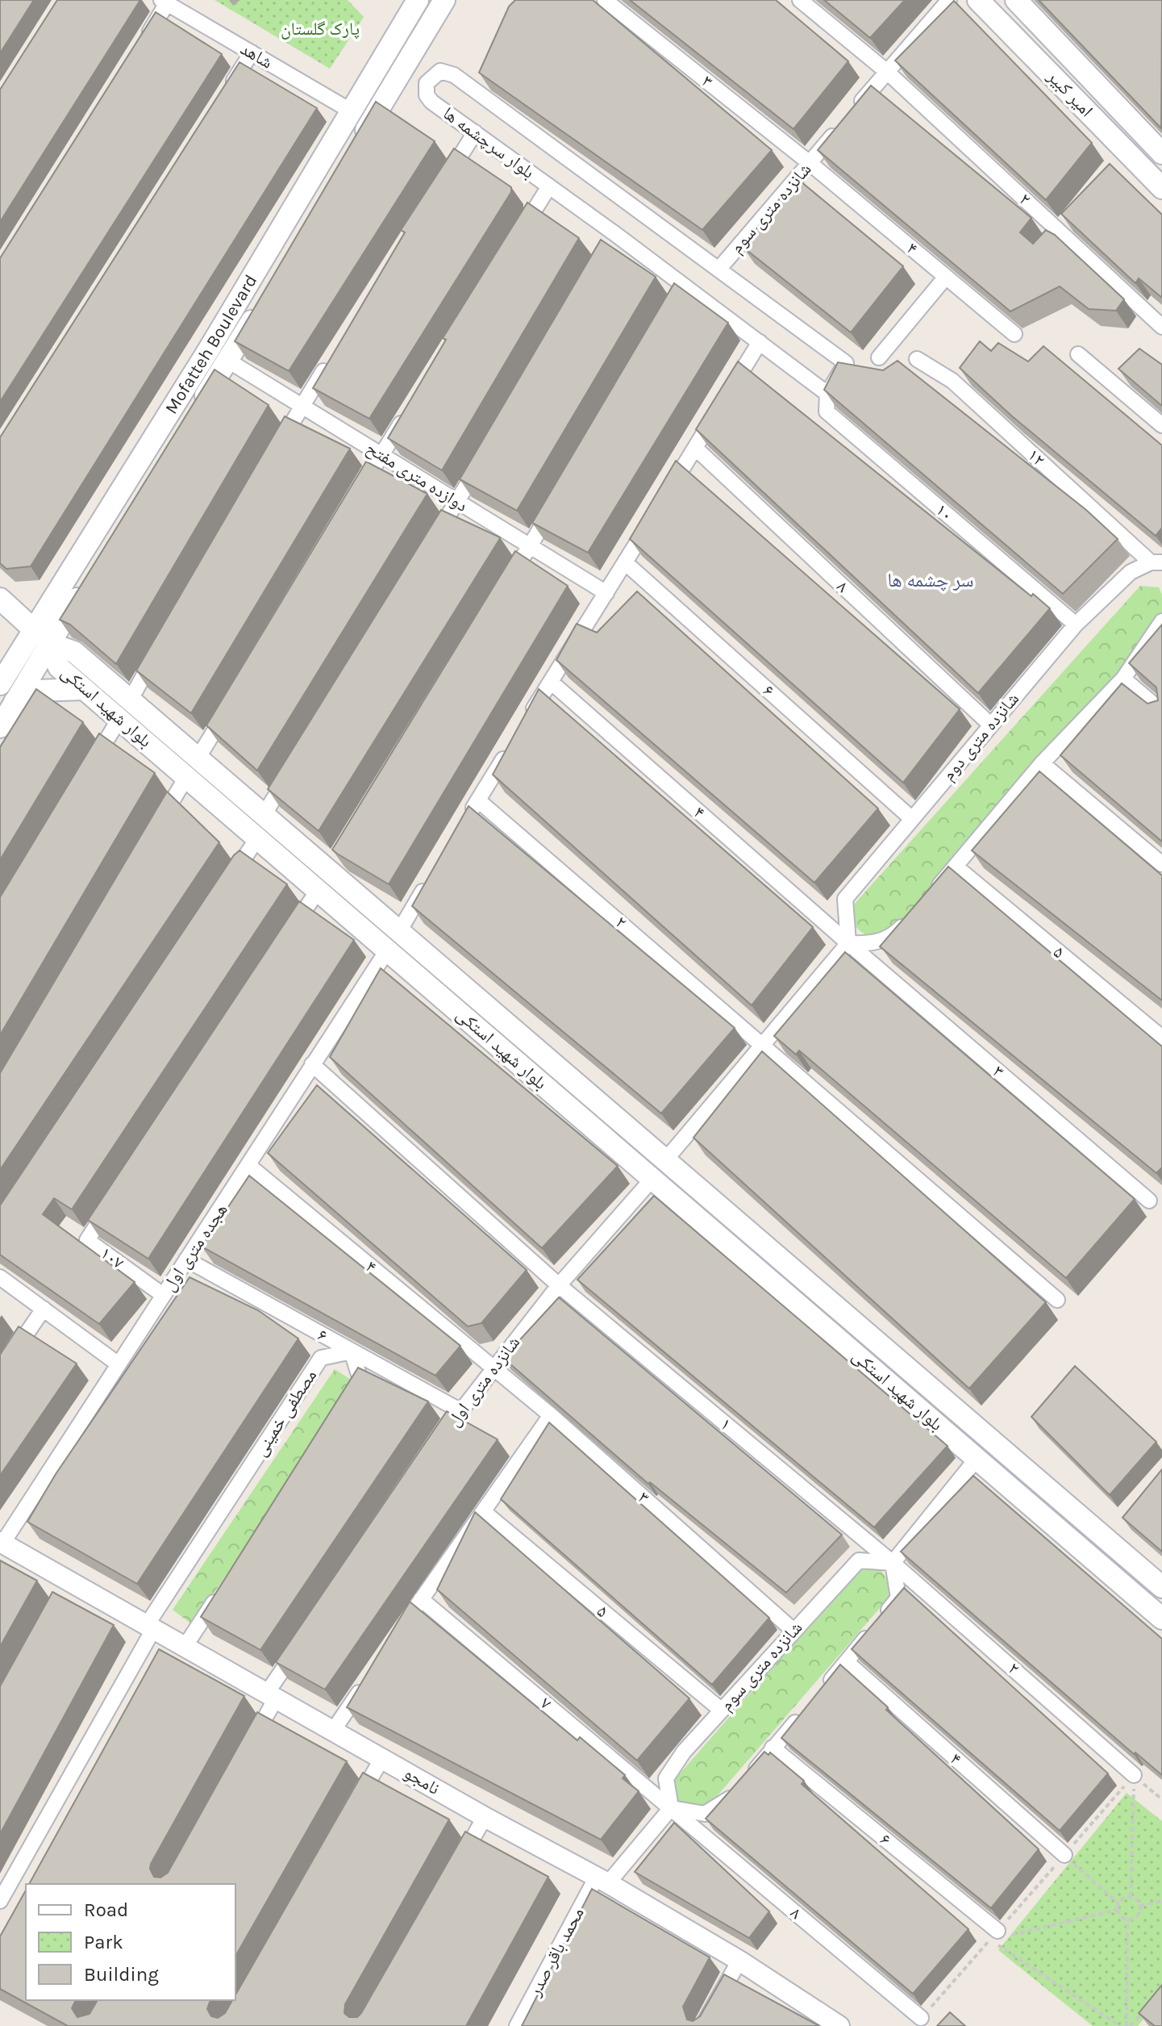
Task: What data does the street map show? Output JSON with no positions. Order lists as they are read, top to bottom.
{
  "streets": {
    "main road": ["امیر کبیر", "Mofatteh Boulevard", "بلوار شهید استکی"],
    "street": [
      "شاهد",
      "۳",
      "بلوار سرچشمه ها",
      "۲",
      "شانزده متری سوم",
      "۴",
      "۱۲",
      "دوازده متری مفتح",
      "۱۰",
      "۸",
      "۶",
      "شانزده متری دوم",
      "۵",
      "هجده متری اول",
      "۱۰۷",
      "شانزده متری اول",
      "مصطفی خمینی",
      "۱",
      "۷",
      "نامجو",
      "محمد باقر صدر"
    ]
  },
  "crossings": [
    ["شاهد", "Mofatteh Boulevard"],
    ["۳", "شانزده متری سوم"],
    ["۳", "۴"],
    ["۳", "شانزده متری دوم"],
    ["۳", "شانزده متری اول"],
    ["بلوار سرچشمه ها", "شانزده متری سوم"],
    ["بلوار سرچشمه ها", "۱۰"],
    ["۲", "شانزده متری سوم"],
    ["۲", "۱"],
    ["شانزده متری سوم", "۴"],
    ["شانزده متری سوم", "۸"],
    ["شانزده متری سوم", "۵"],
    ["شانزده متری سوم", "۱"],
    ["شانزده متری سوم", "۷"],
    ["۴", "شانزده متری دوم"],
    ["۴", "هجده متری اول"],
    ["۴", "شانزده متری اول"],
    ["Mofatteh Boulevard", "دوازده متری مفتح"],
    ["۱۲", "شانزده متری دوم"],
    ["۱۰", "شانزده متری دوم"],
    ["۸", "شانزده متری دوم"],
    ["۸", "۷"],
    ["۶", "شانزده متری دوم"],
    ["۶", "هجده متری اول"],
    ["۶", "شانزده متری اول"],
    ["۶", "مصطفی خمینی"],
    ["بلوار شهید استکی", "هجده متری اول"],
    ["بلوار شهید استکی", "شانزده متری اول"],
    ["هجده متری اول", "۱۰۷"],
    ["هجده متری اول", "نامجو"],
    ["شانزده متری اول", "۱"],
    ["مصطفی خمینی", "نامجو"],
    ["نامجو", "محمد باقر صدر"]
  ],
  "districts": ["سر چشمه ها"],
  "parks": ["پارک گلستان"],
  "legend": ["Road", "Park", "Building"]
}
